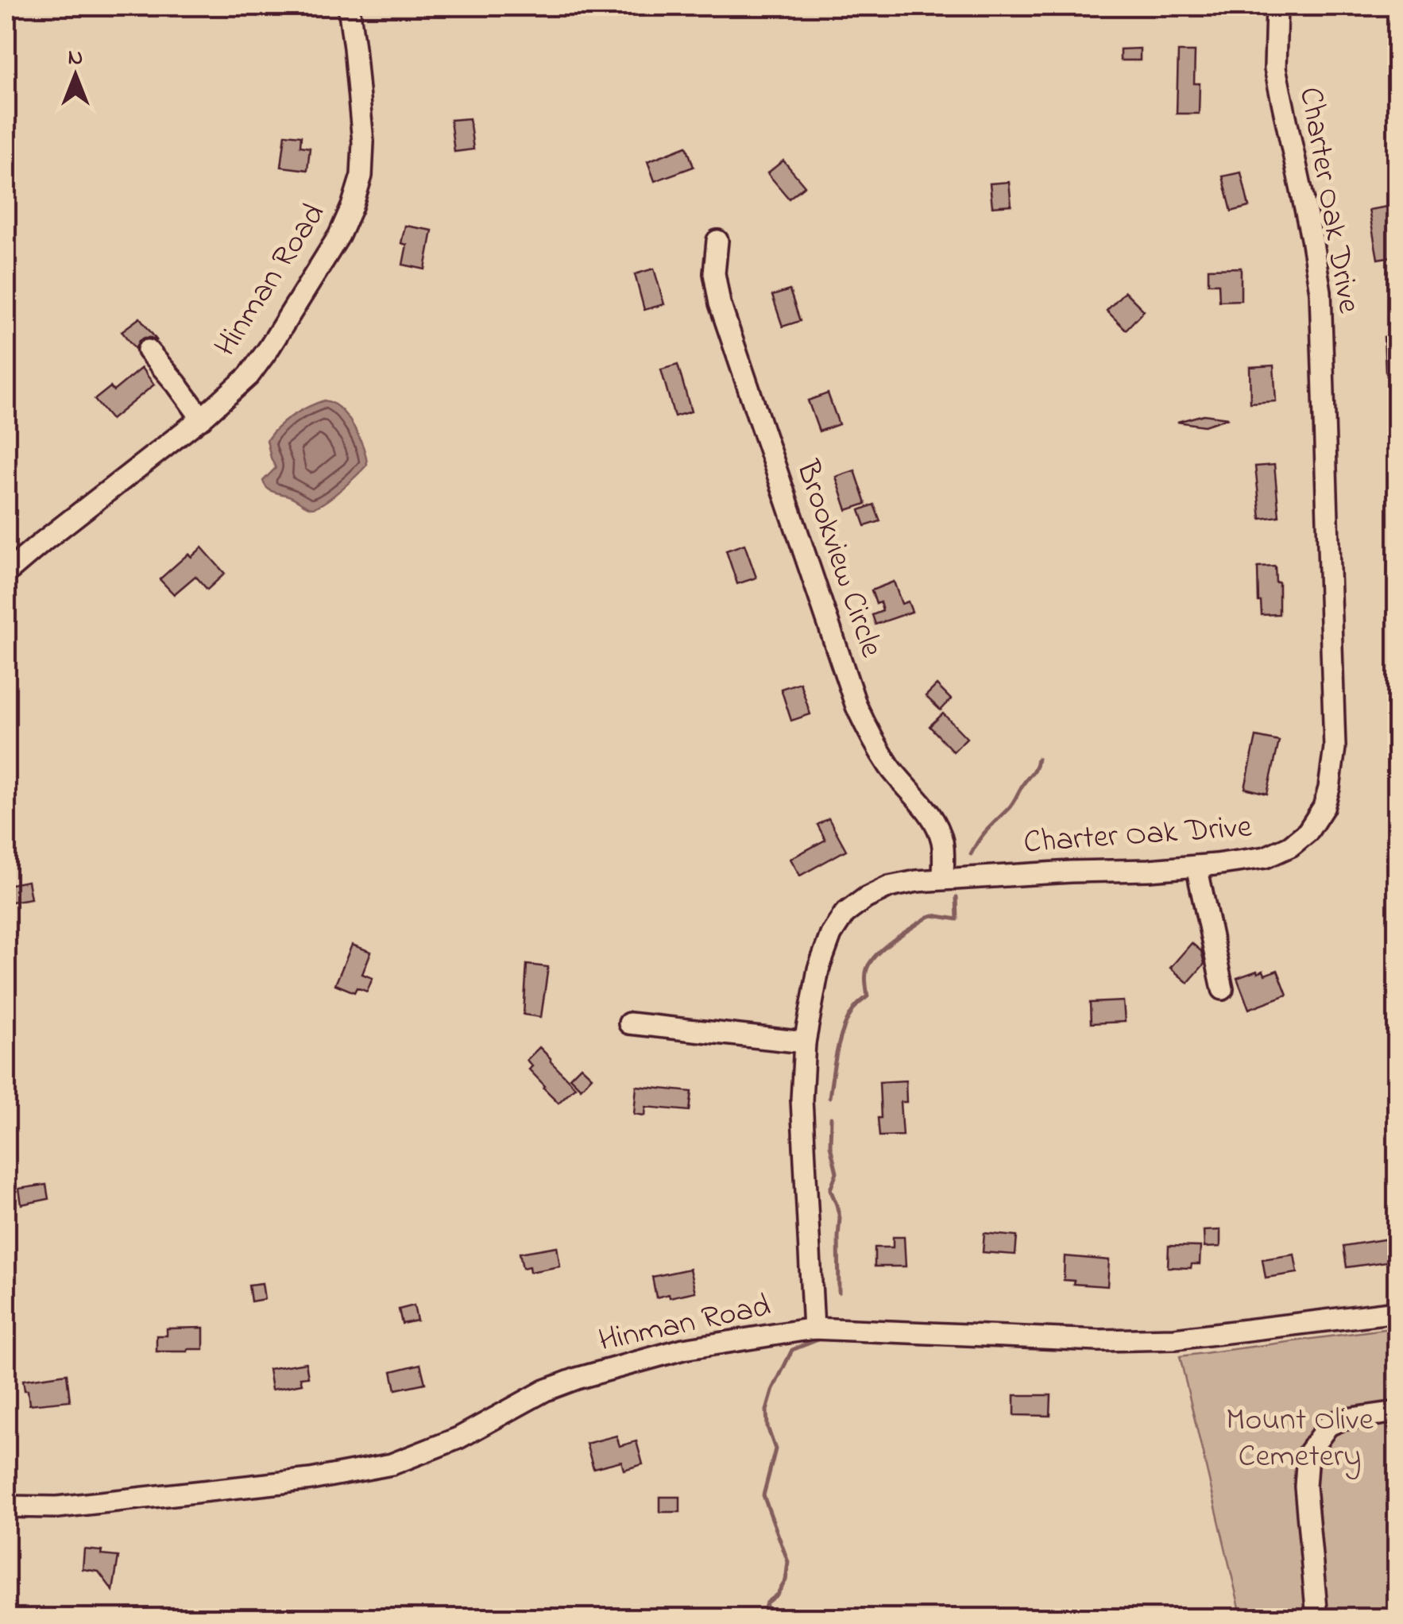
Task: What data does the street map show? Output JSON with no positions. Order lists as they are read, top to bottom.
{
  "streets": {
    "street": ["Charter Oak Drive", "Hinman Road", "Brookview Circle"]
  },
  "crossings": [
    ["Charter Oak Drive", "Hinman Road"],
    ["Charter Oak Drive", "Brookview Circle"]
  ],
  "parks": ["Mount Olive Cemetery"],
  "north": "top"
}
